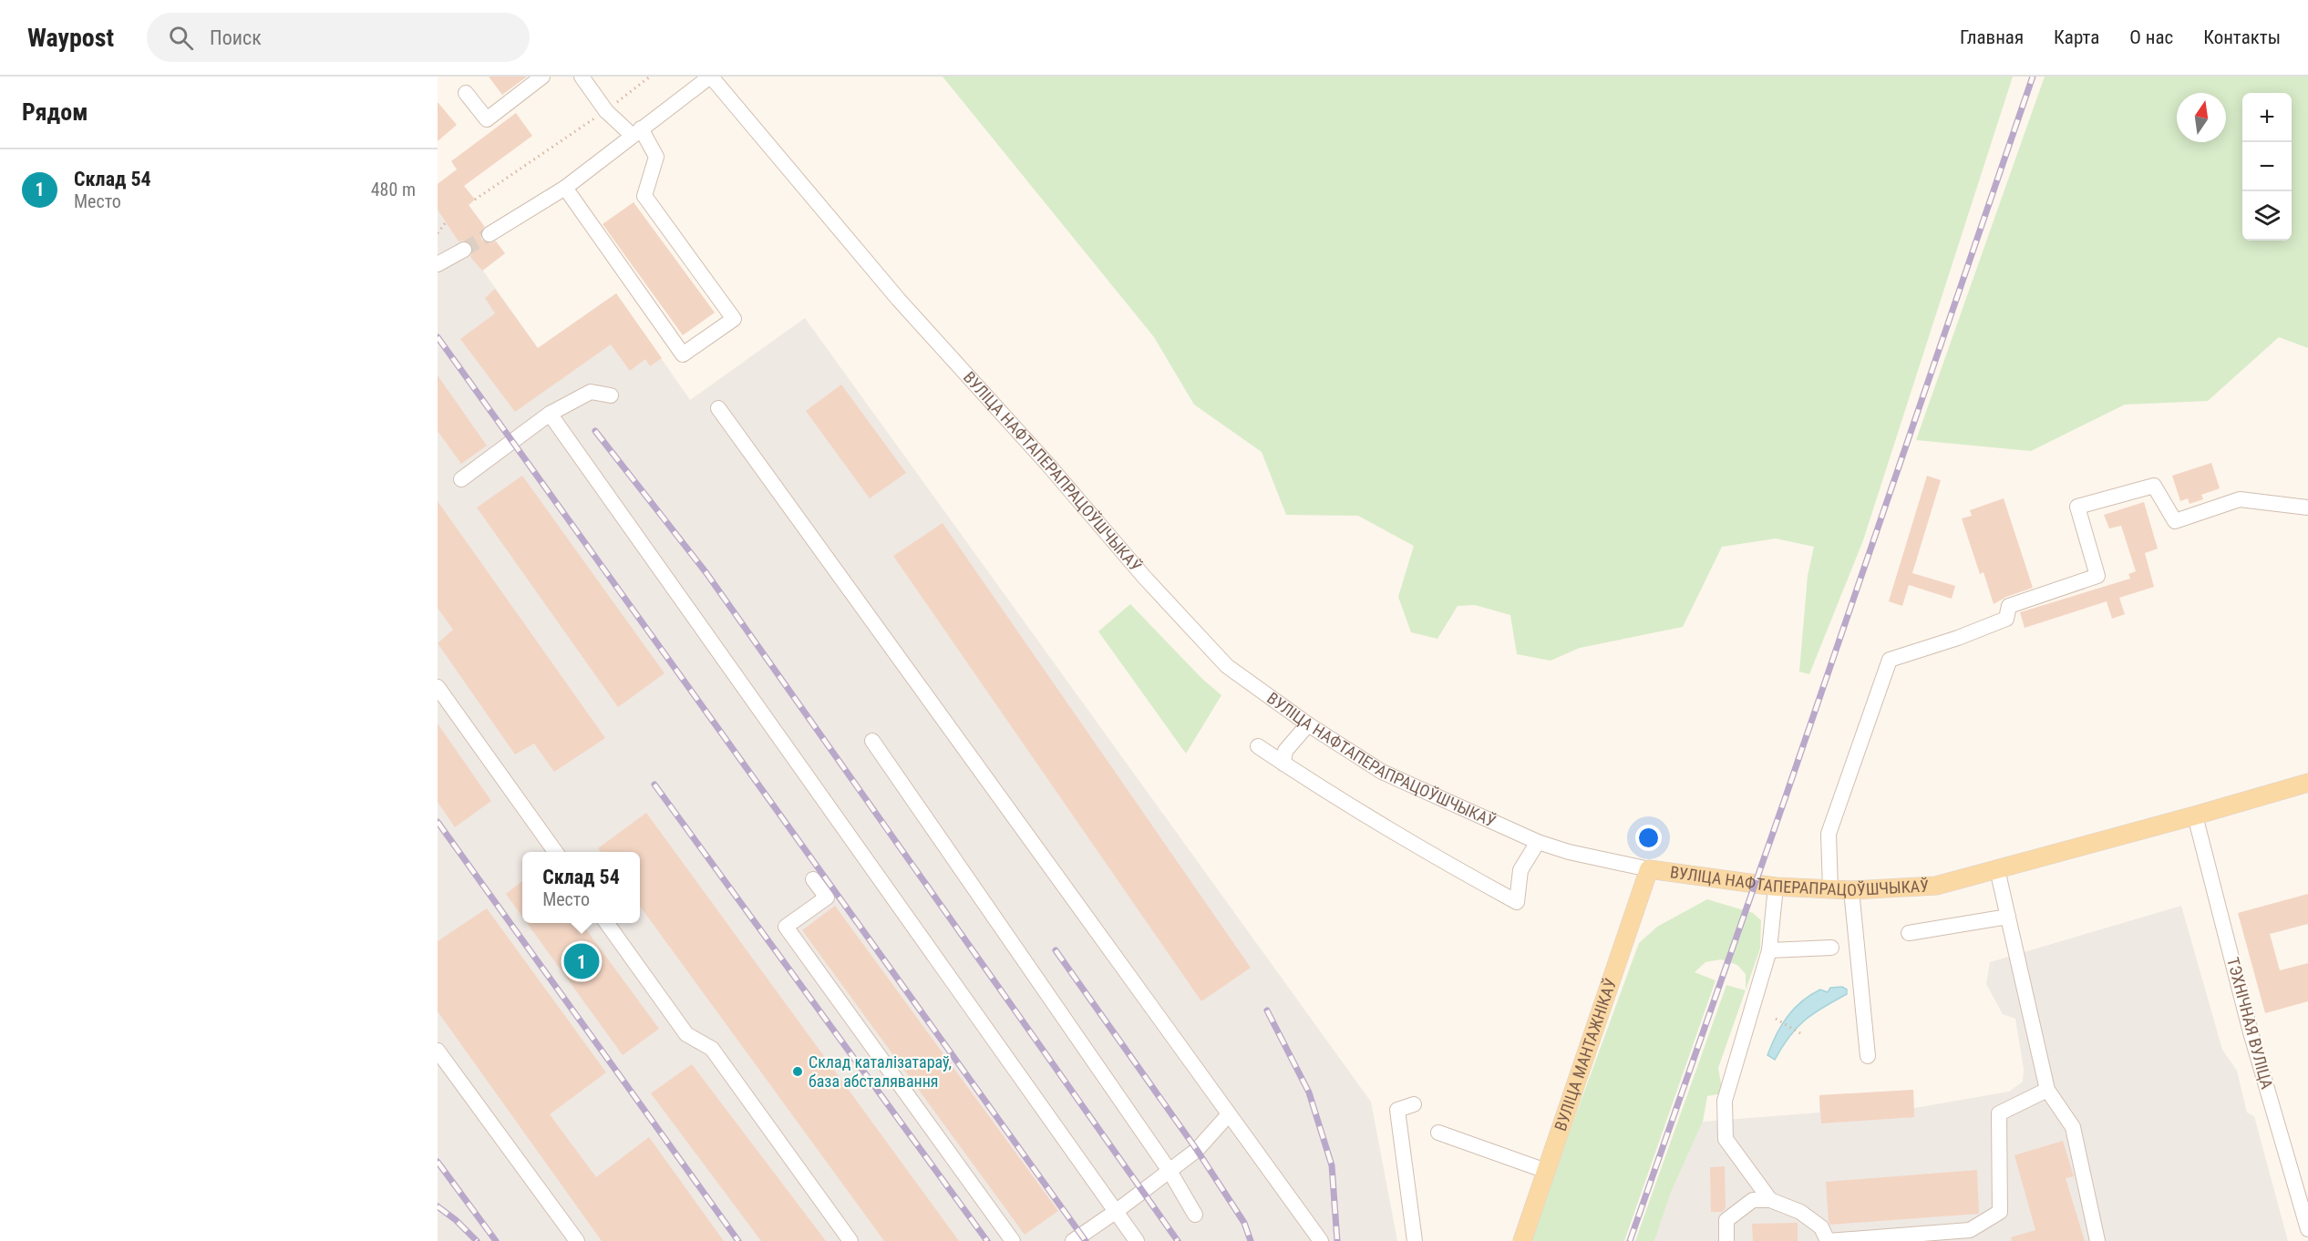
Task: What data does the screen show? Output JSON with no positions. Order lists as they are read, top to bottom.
{
  "streets": {
    "main road": ["ВУЛІЦА НАФТАПЕРАПРАЦОЎШЧЫКАЎ", "ВУЛІЦА МАНТАЖНІКАЎ"],
    "street": ["ТЭХНІЧНАЯ ВУЛІЦА"]
  },
  "crossings": [
    ["ВУЛІЦА НАФТАПЕРАПРАЦОЎШЧЫКАЎ", "ТЭХНІЧНАЯ ВУЛІЦА"],
    ["ВУЛІЦА НАФТАПЕРАПРАЦОЎШЧЫКАЎ", "ВУЛІЦА МАНТАЖНІКАЎ"]
  ],
  "places": ["Склад каталізатараў, база абсталявання"],
  "north": "top",
  "page": {
    "header": "Waypost",
    "search": "Поиск",
    "nav": [
      "Главная",
      "Карта",
      "О нас",
      "Контакты"
    ],
    "heading": "Рядом",
    "map_buttons": ["+", "−"],
    "list": [
      {
        "mark": "1",
        "name": "Склад 54",
        "note": "Место",
        "value": "480 m"
      }
    ],
    "popup": ["Склад 54", "Место"],
    "pins": "1"
  }
}
